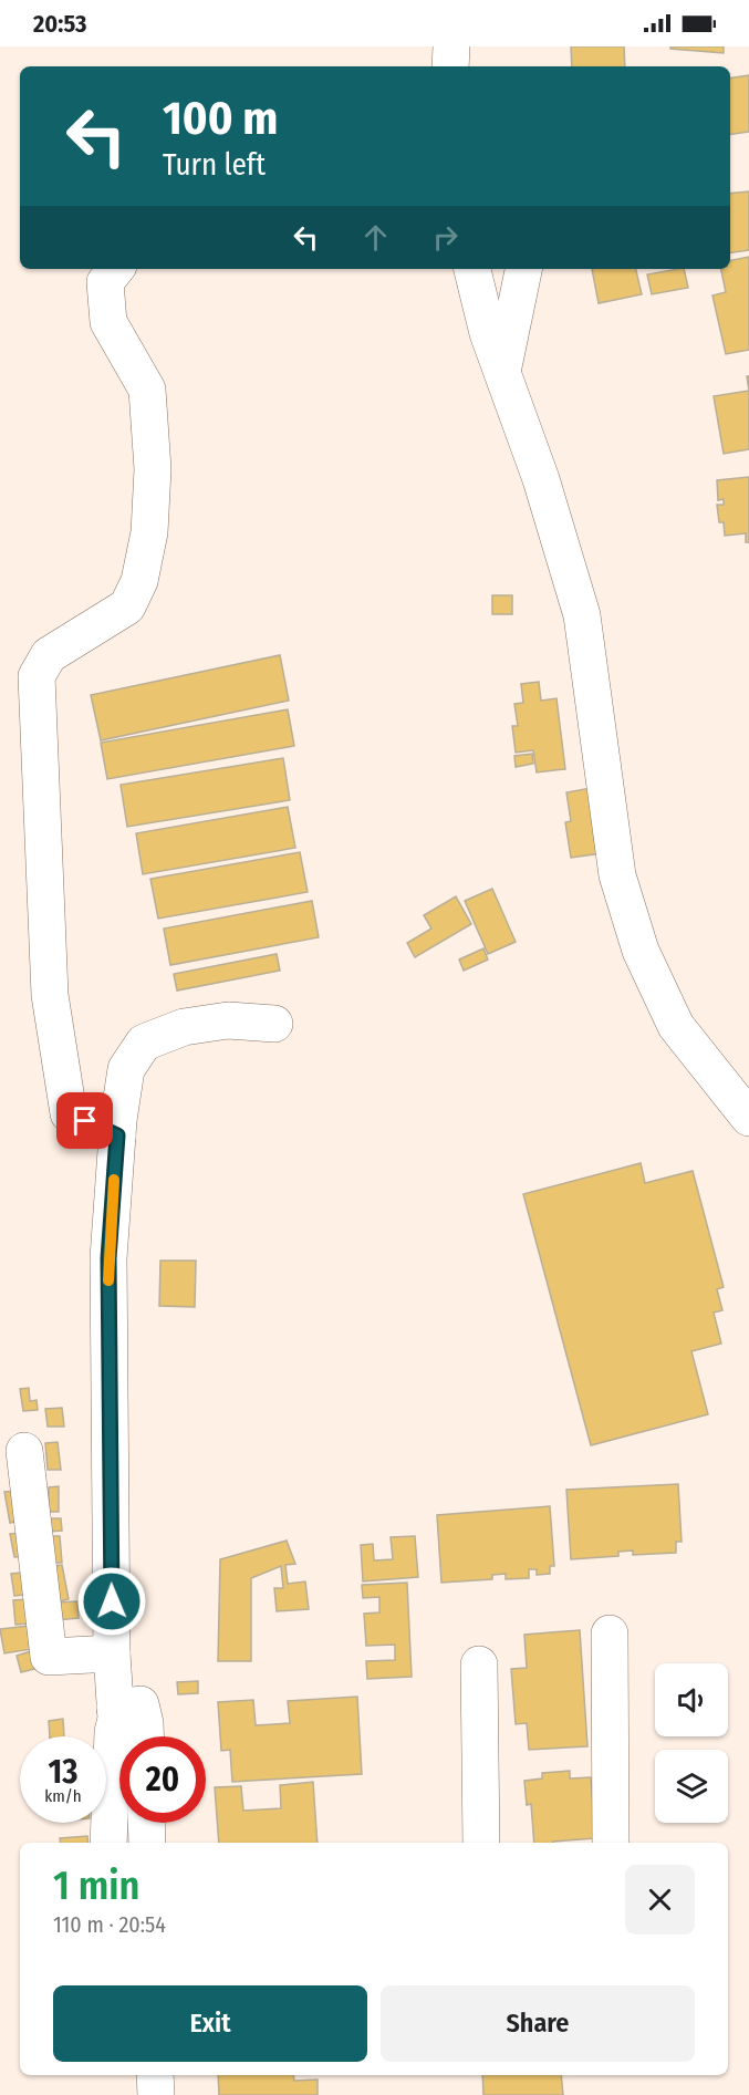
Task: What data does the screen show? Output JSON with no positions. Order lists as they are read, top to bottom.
{
  "page": {
    "status": "20:53",
    "turn": ["100 m", "Turn left"],
    "speed": "13 km/h",
    "limit": "20",
    "heading": ["1 min", "110 m · 20:54"],
    "buttons": ["Exit", "Share"]
  }
}
